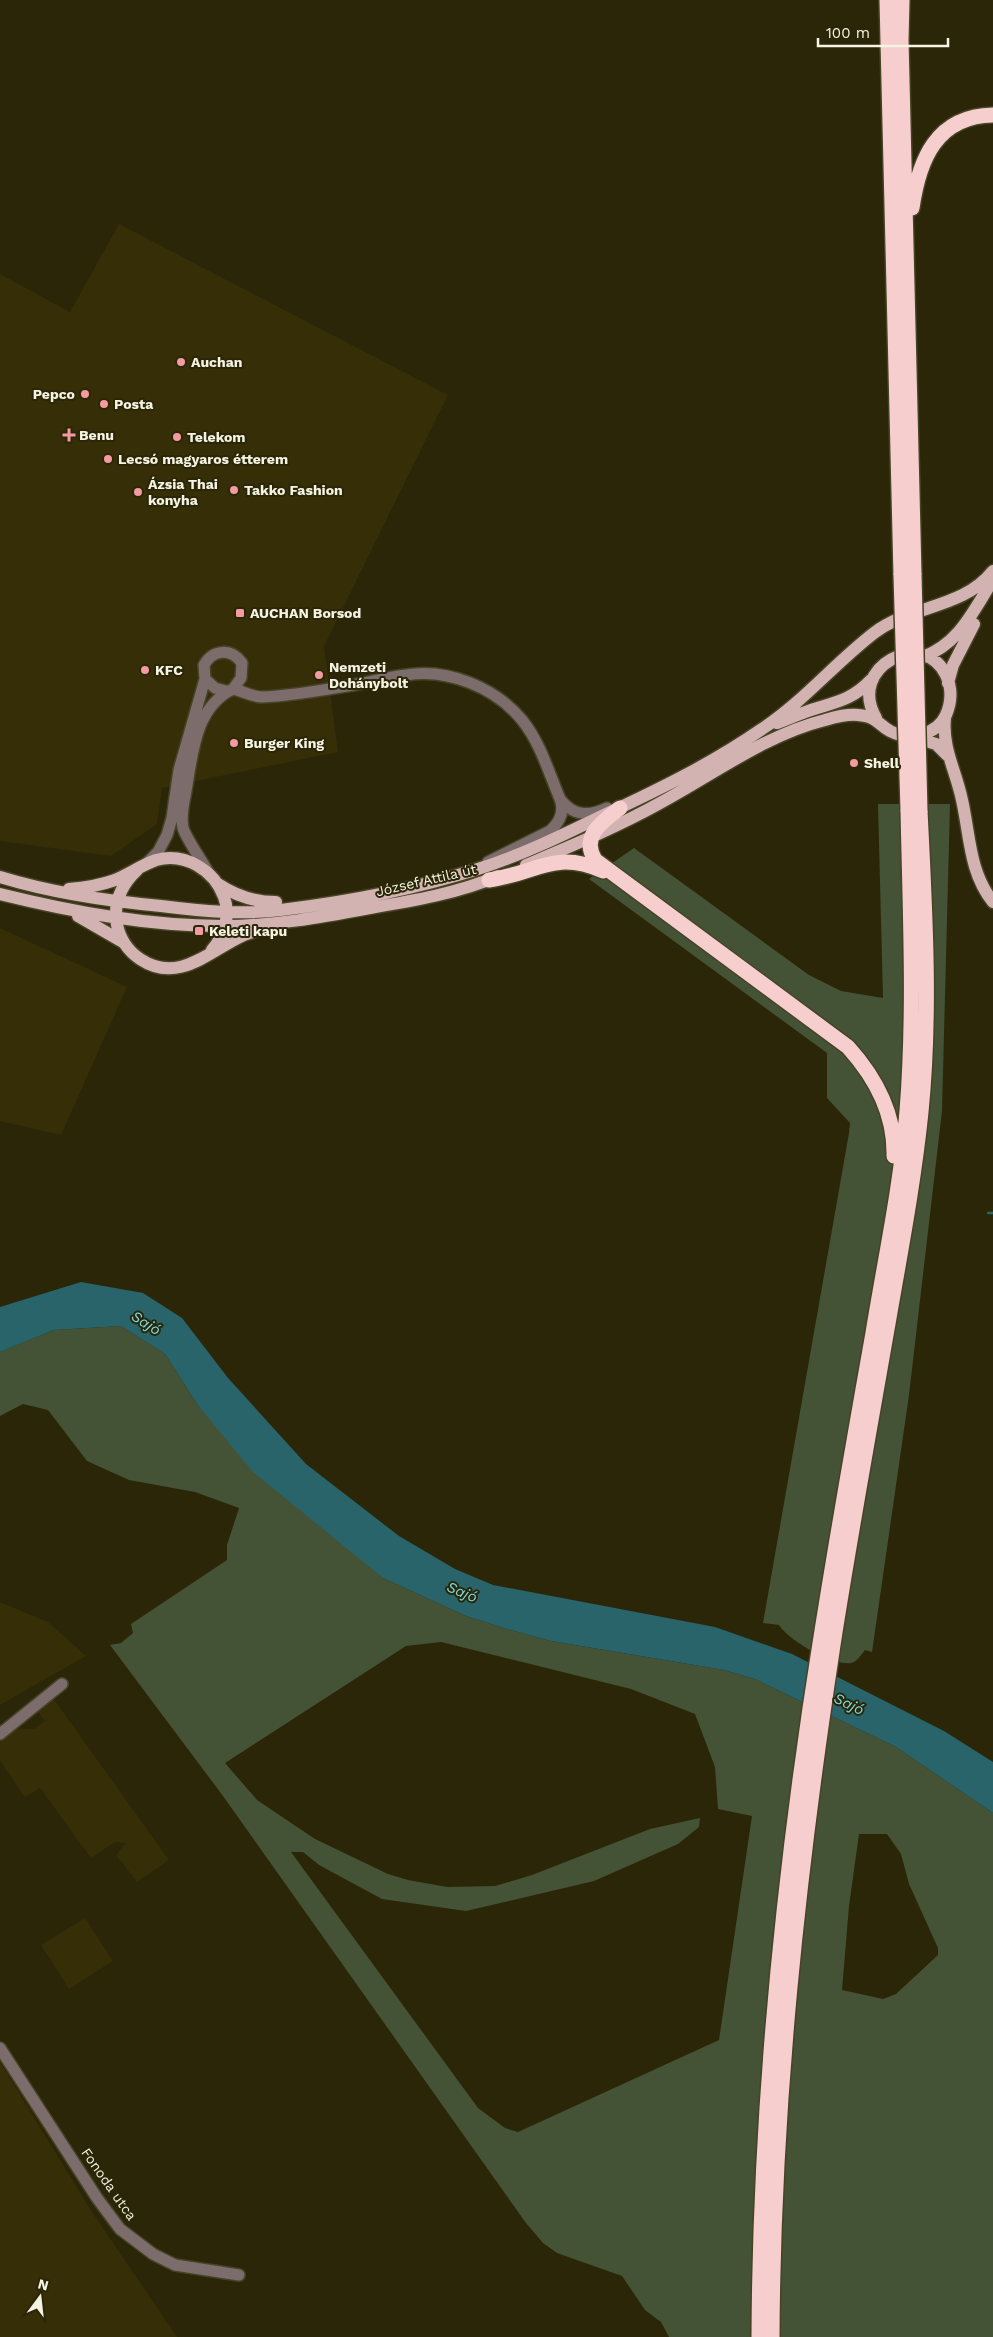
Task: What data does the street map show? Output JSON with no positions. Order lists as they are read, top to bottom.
{
  "streets": {
    "main road": ["József Attila út"],
    "street": ["Fonoda utca"]
  },
  "water": ["Sajó"],
  "places": {
    "other": [
      "Auchan",
      "Pepco",
      "Posta",
      "Telekom",
      "Lecsó magyaros étterem",
      "Takko Fashion",
      "Ázsia Thai konyha",
      "KFC",
      "Nemzeti Dohánybolt",
      "Burger King",
      "Shell"
    ],
    "health": ["Benu"],
    "transit": ["AUCHAN Borsod", "Keleti kapu"]
  },
  "scale_bar": "100 m",
  "north": "top"
}
